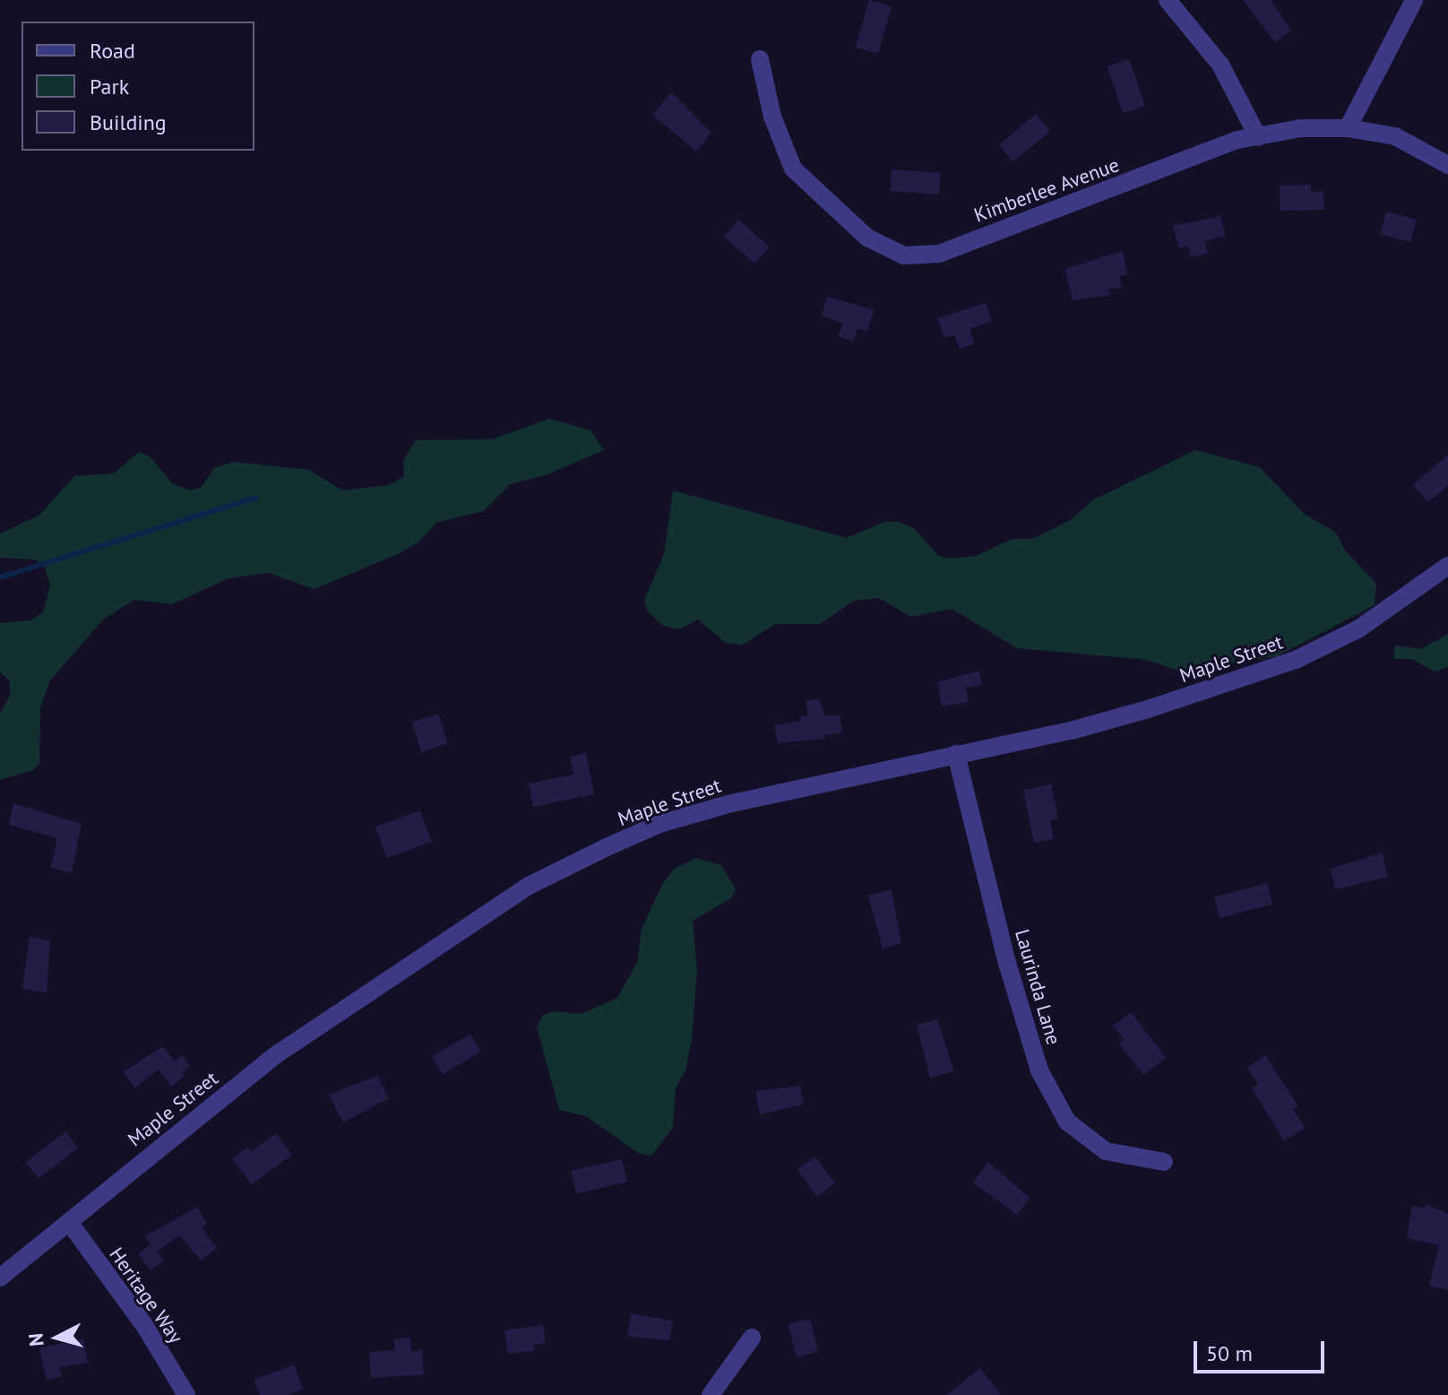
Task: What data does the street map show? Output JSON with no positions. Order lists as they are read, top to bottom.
{
  "streets": {
    "street": [
      "Kimberlee Avenue",
      "Maple Street",
      "Laurinda Lane",
      "Heritage Way"
    ]
  },
  "crossings": [
    ["Maple Street", "Laurinda Lane"],
    ["Maple Street", "Heritage Way"]
  ],
  "legend": ["Road", "Park", "Building"],
  "scale_bar": "50 m",
  "north": "left"
}
